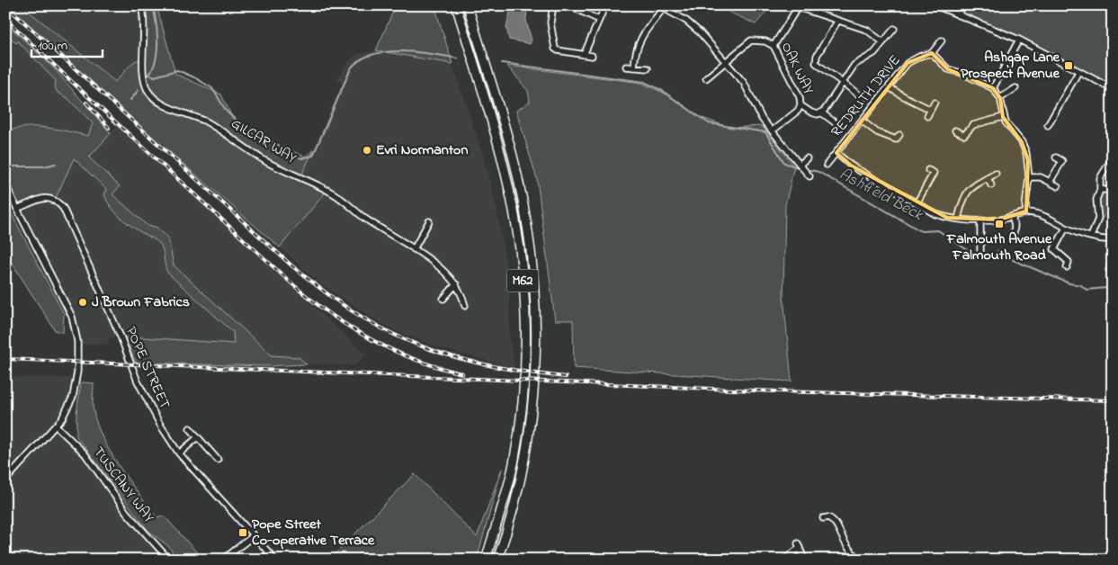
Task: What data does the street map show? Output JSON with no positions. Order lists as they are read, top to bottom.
{
  "streets": {
    "highway": ["M62"],
    "street": [
      "OAK WAY",
      "REDRUTH DRIVE",
      "GILCAR WAY",
      "POPE STREET",
      "TUSCANY WAY"
    ]
  },
  "water": ["Ashfield Beck"],
  "places": {
    "transit": ["Ashgap Lane Prospect Avenue", "Falmouth Avenue Falmouth Road", "Pope Street Co-operative Terrace"],
    "other": ["Evri Normanton", "J Brown Fabrics"]
  },
  "scale_bar": "100 m"
}
